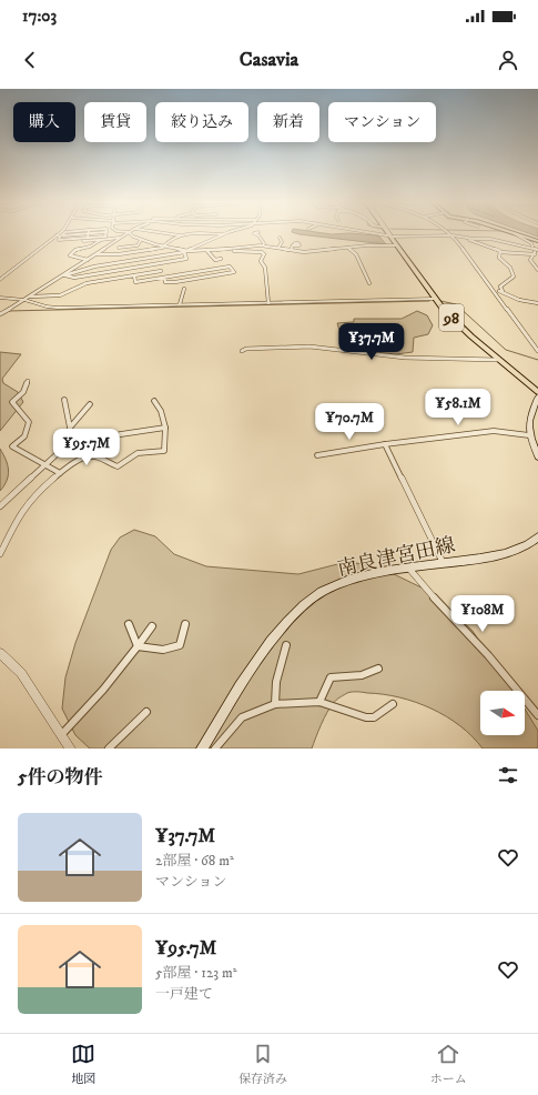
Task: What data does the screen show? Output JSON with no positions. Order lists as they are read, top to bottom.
{
  "streets": {
    "main road": ["98", "南良津宮田線"]
  },
  "north": "right",
  "page": {
    "status": "17:03",
    "header": "Casavia",
    "chip": [
      "購入",
      "賃貸",
      "絞り込み",
      "新着",
      "マンション"
    ],
    "price": [
      "¥37.7M",
      "¥58.1M",
      "¥70.7M",
      "¥95.7M",
      "¥108M"
    ],
    "heading": "5件の物件",
    "list": [
      {
        "name": "¥37.7M",
        "note": "2部屋 · 68 m² · マンション"
      },
      {
        "name": "¥95.7M",
        "note": "5部屋 · 123 m² · 一戸建て"
      }
    ],
    "tabs": ["地図", "保存済み", "ホーム"]
  }
}
